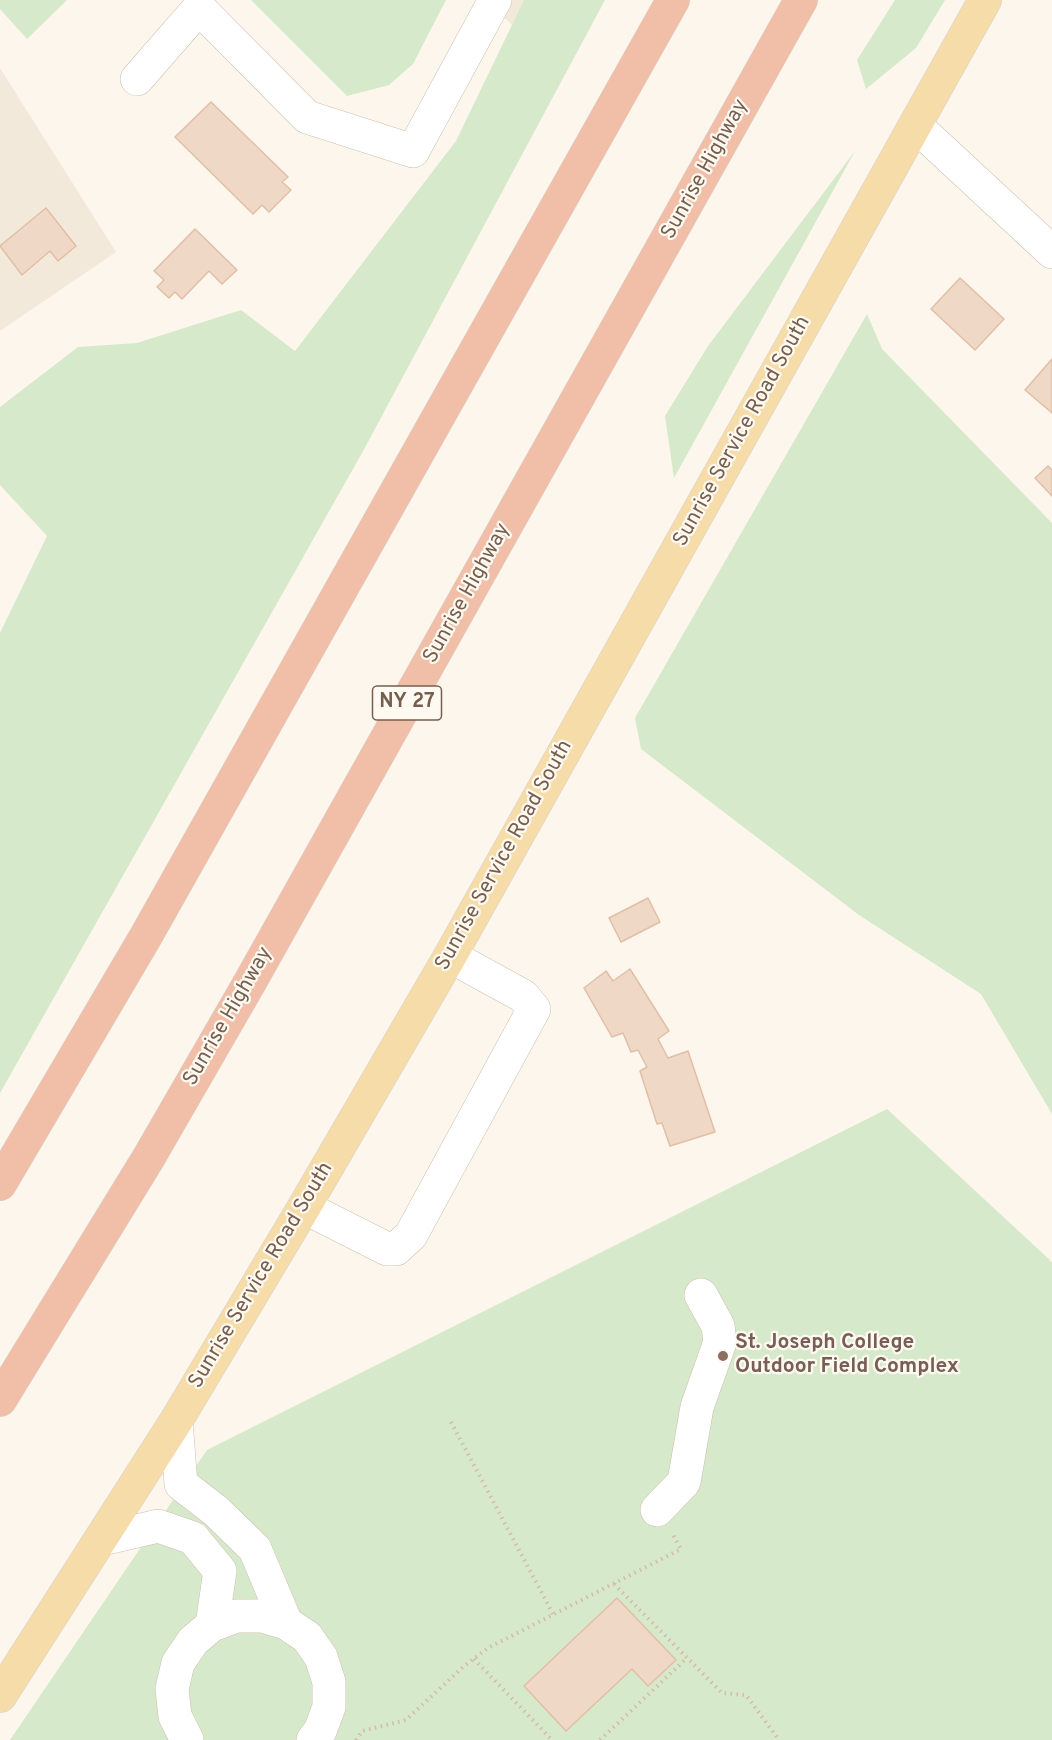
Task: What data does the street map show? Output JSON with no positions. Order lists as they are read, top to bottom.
{
  "streets": {
    "highway": ["Sunrise Highway", "NY 27"],
    "main road": ["Sunrise Service Road South"]
  },
  "places": ["St. Joseph College Outdoor Field Complex"]
}
